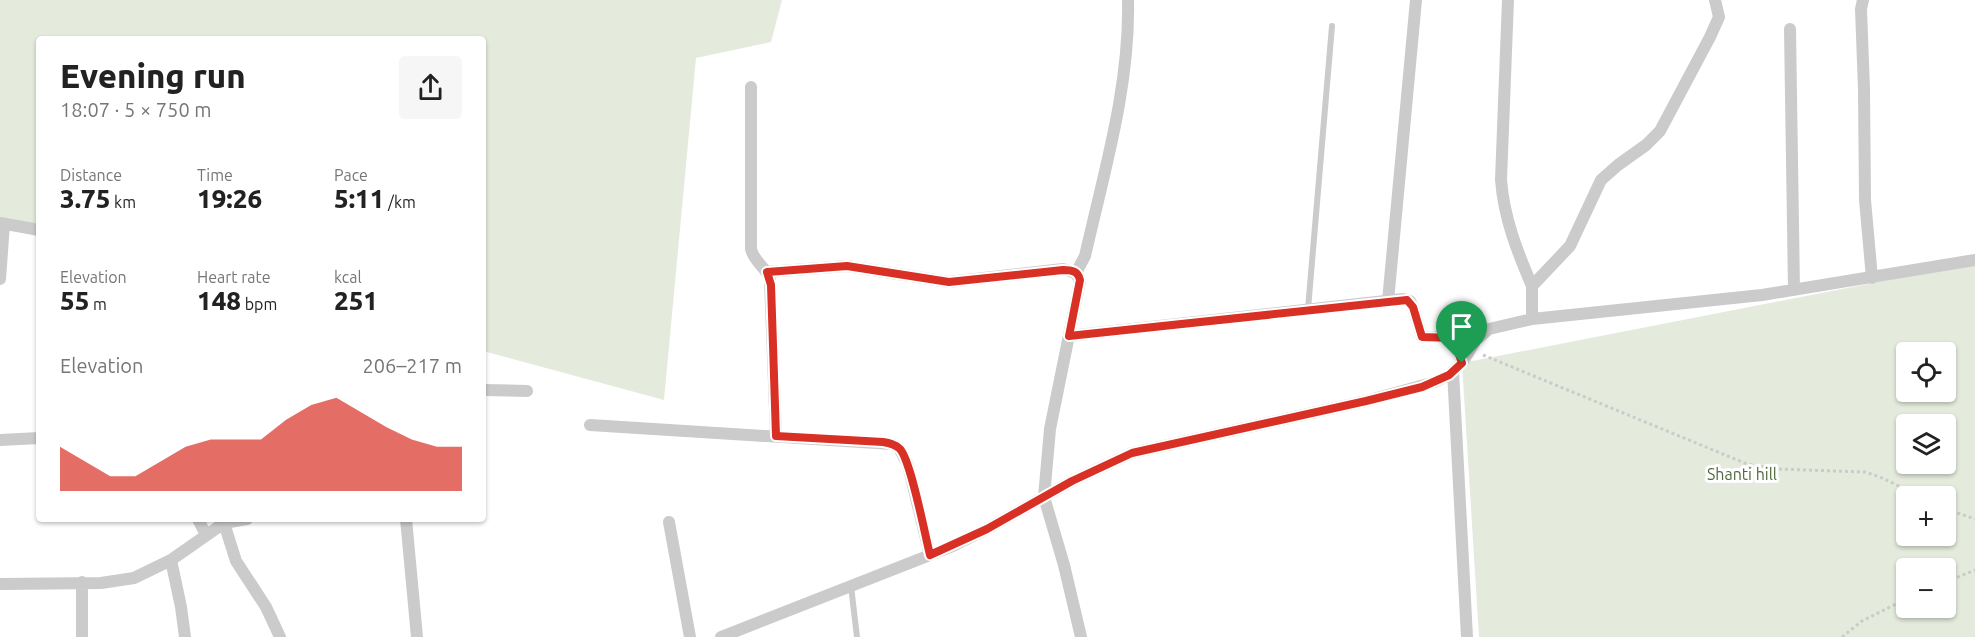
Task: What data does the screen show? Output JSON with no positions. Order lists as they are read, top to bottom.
{
  "parks": ["Shanti hill"],
  "page": {
    "heading": ["Evening run", "18:07 · 5 × 750 m"],
    "stats": [
      ["Distance", "3.75 km"],
      ["Time", "19:26"],
      ["Pace", "5:11 /km"],
      ["Elevation", "55 m"],
      ["Heart rate", "148 bpm"],
      ["kcal", "251"]
    ],
    "map_buttons": ["+", "−"],
    "chart": ["Elevation", "206–217 m"]
  }
}
